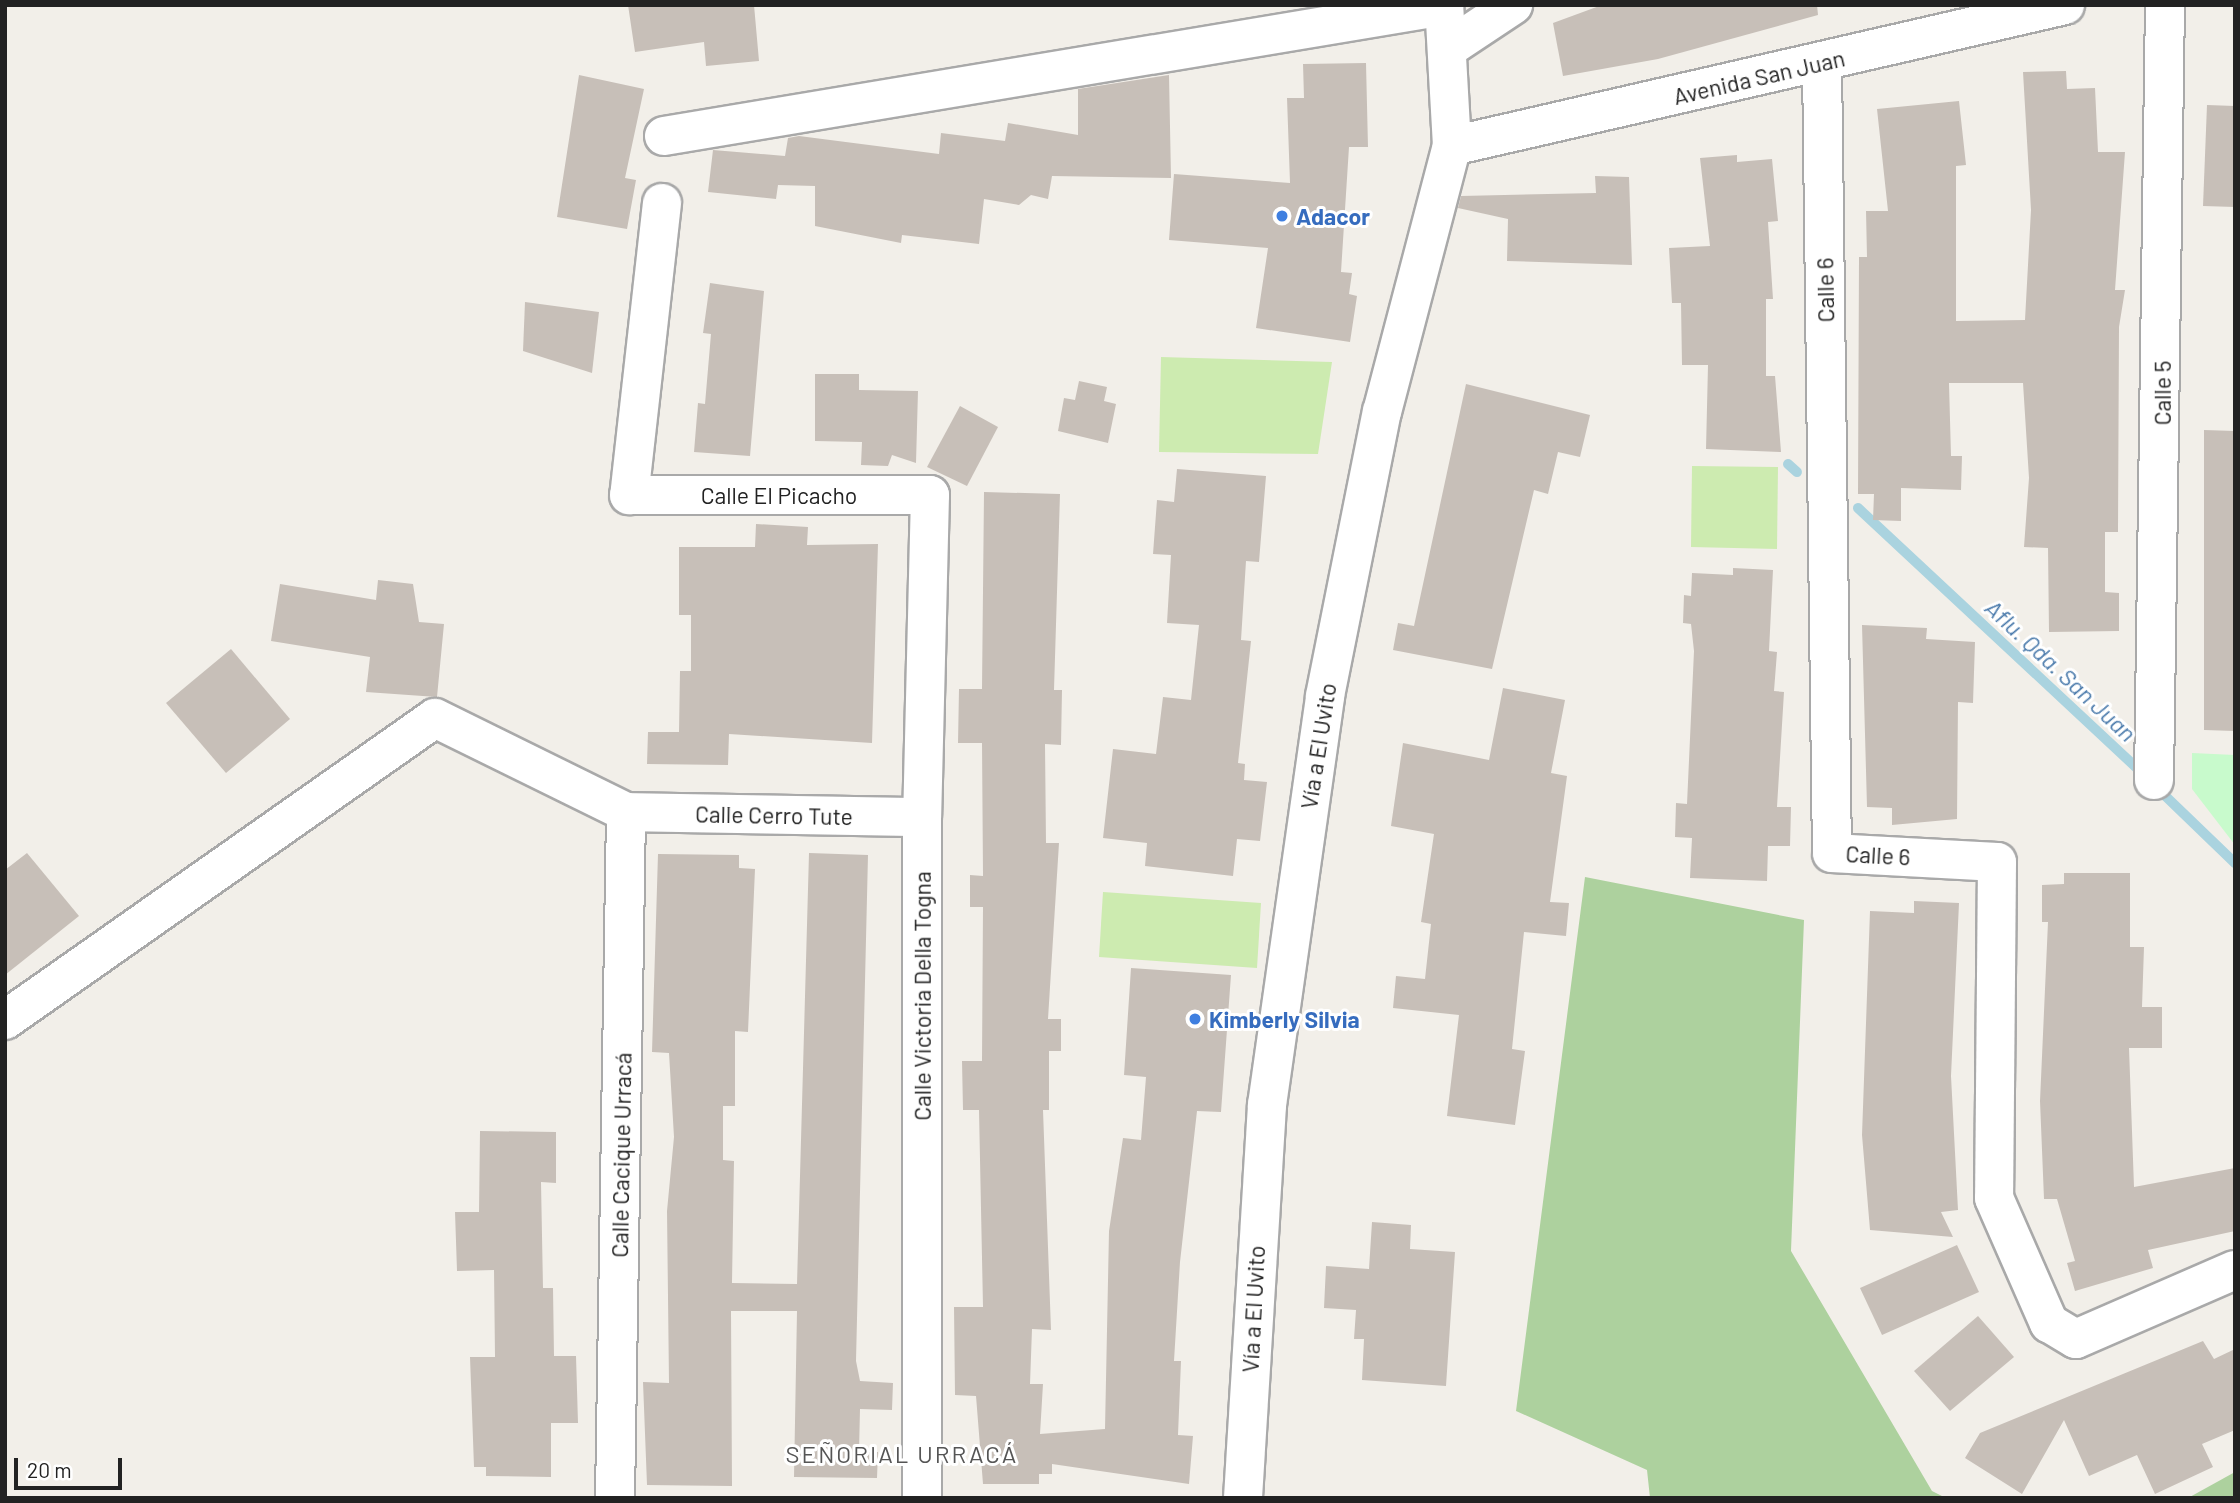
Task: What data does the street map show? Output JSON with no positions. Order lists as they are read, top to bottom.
{
  "streets": {
    "street": [
      "Avenida San Juan",
      "Calle 6",
      "Calle 5",
      "Calle El Picacho",
      "Vía a El Uvito",
      "Calle Cerro Tute",
      "Calle Victoria Della Togna",
      "Calle Cacique Urracá"
    ]
  },
  "crossings": [
    ["Avenida San Juan", "Calle 6"],
    ["Avenida San Juan", "Vía a El Uvito"],
    ["Calle El Picacho", "Calle Victoria Della Togna"],
    ["Calle Cerro Tute", "Calle Victoria Della Togna"],
    ["Calle Cerro Tute", "Calle Cacique Urracá"]
  ],
  "districts": ["SEÑORIAL URRACÁ"],
  "water": ["Aflu. Qda. San Juan"],
  "places": ["Adacor", "Kimberly Silvia"],
  "scale_bar": "20 m"
}
